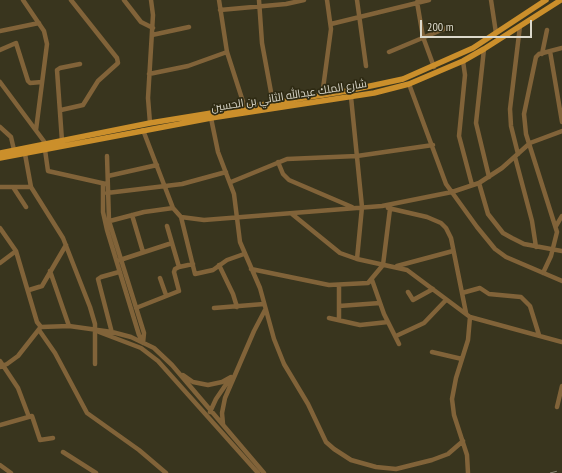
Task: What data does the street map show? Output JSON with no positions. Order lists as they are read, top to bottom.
{
  "streets": {
    "main road": ["شارع الملك عبدالله الثاني بن الحسين"]
  },
  "scale_bar": "200 m"
}
